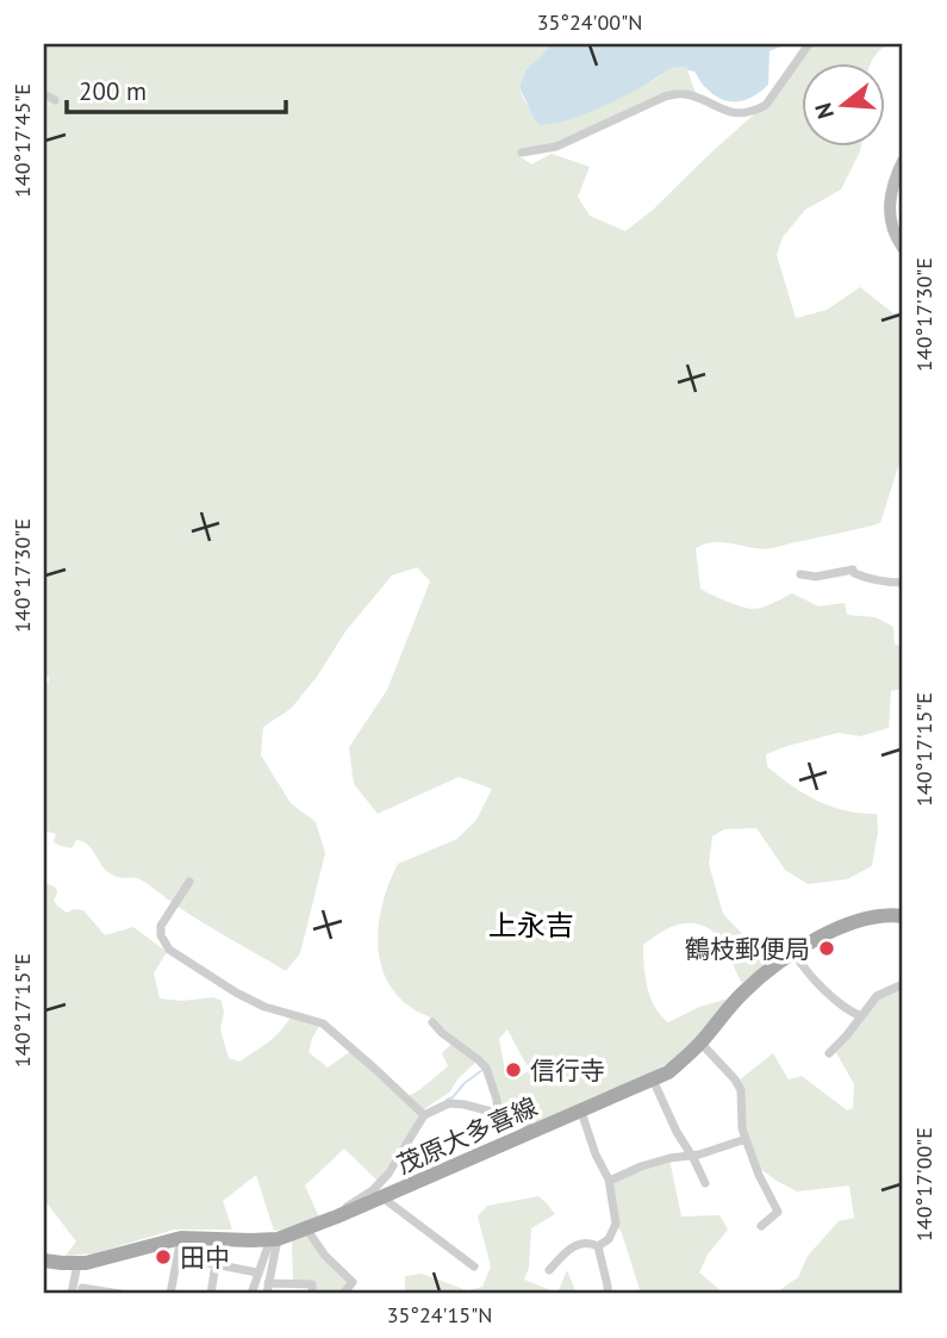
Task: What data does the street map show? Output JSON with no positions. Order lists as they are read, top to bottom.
{
  "streets": {
    "main road": ["茂原大多喜線"]
  },
  "districts": ["上永吉"],
  "places": ["鶴枝郵便局", "信行寺", "田中"],
  "scale_bar": "200 m",
  "north": "left",
  "coordinates": [
    "35°24'00\"N",
    "140°17'45\"E",
    "140°17'30\"E",
    "140°17'15\"E",
    "140°17'00\"E",
    "35°24'15\"N"
  ]
}
